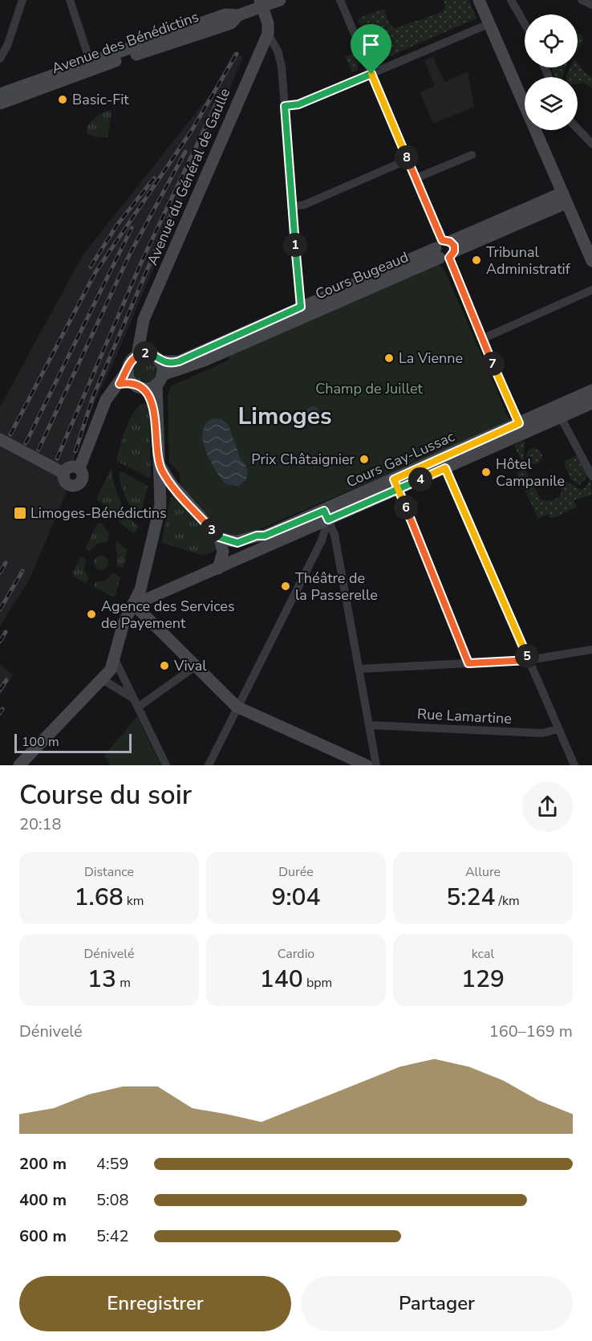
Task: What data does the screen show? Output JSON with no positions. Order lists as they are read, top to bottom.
{
  "streets": {
    "street": [
      "Avenue des Bénédictins",
      "Avenue du Général de Gaulle",
      "Cours Bugeaud",
      "Cours Gay-Lussac",
      "Rue Lamartine"
    ]
  },
  "crossings": [
    ["Avenue du Général de Gaulle", "Cours Bugeaud"]
  ],
  "districts": ["Limoges"],
  "parks": ["Champ de Juillet"],
  "places": {
    "other": [
      "Basic-Fit",
      "Tribunal Administratif",
      "La Vienne",
      "Prix Châtaignier",
      "Hôtel Campanile",
      "Théâtre de la Passerelle",
      "Agence des Services de Payement",
      "Vival"
    ],
    "transit": ["Limoges-Bénédictins"]
  },
  "scale_bar": "100 m",
  "page": {
    "pins": [
      "8",
      "1",
      "2",
      "7",
      "4",
      "6",
      "3",
      "5"
    ],
    "scale": "100 m",
    "heading": ["Course du soir", "20:18"],
    "stats": [
      ["Distance", "1.68 km"],
      ["Durée", "9:04"],
      ["Allure", "5:24 /km"],
      ["Dénivelé", "13 m"],
      ["Cardio", "140 bpm"],
      ["kcal", "129"]
    ],
    "chart": ["Dénivelé", "160–169 m"],
    "list": [
      {
        "name": "200 m",
        "note": "4:59"
      },
      {
        "name": "400 m",
        "note": "5:08"
      },
      {
        "name": "600 m",
        "note": "5:42"
      }
    ],
    "buttons": ["Enregistrer", "Partager"]
  }
}
